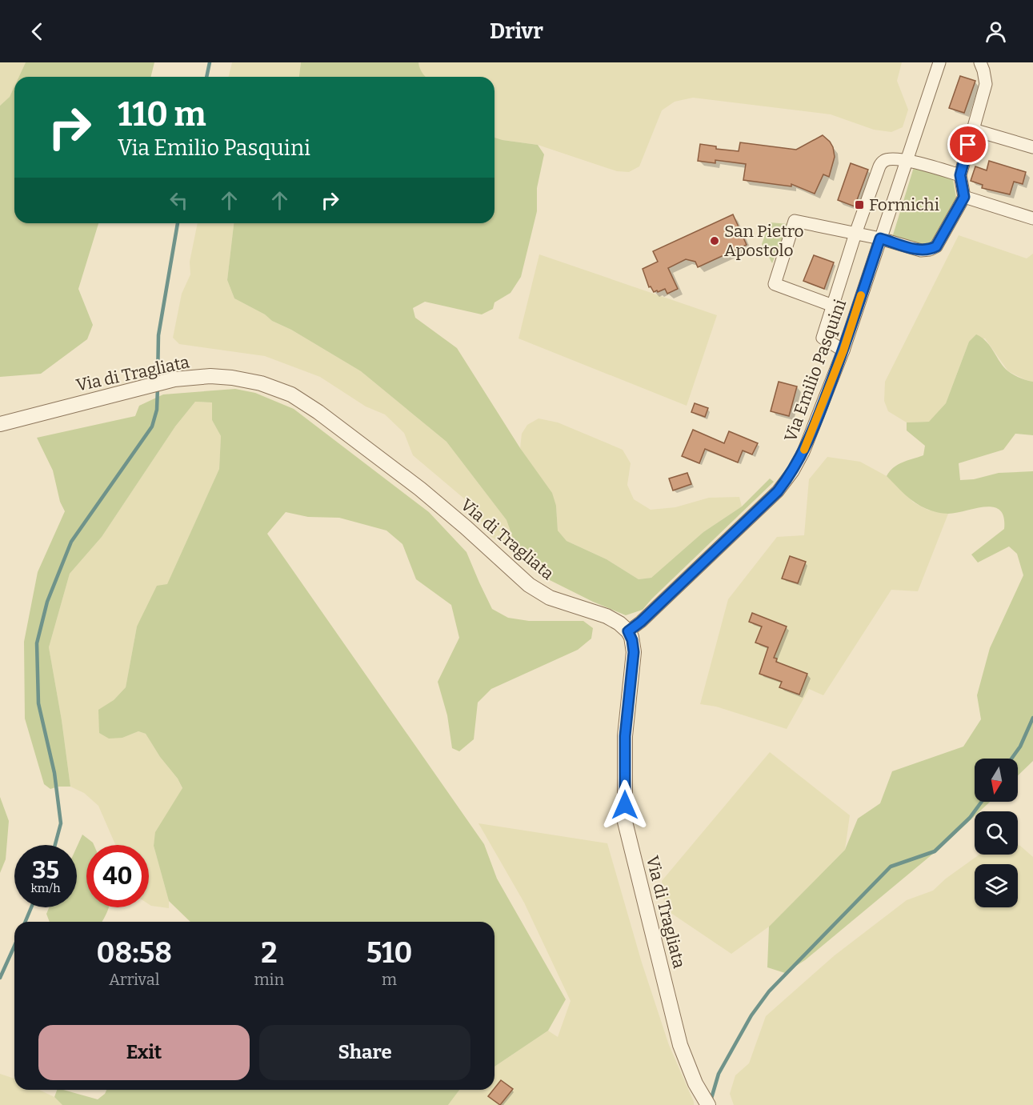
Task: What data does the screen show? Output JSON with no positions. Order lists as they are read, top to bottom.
{
  "streets": {
    "street": ["Via Emilio Pasquini", "Via di Tragliata"]
  },
  "crossings": [
    ["Via Emilio Pasquini", "Via di Tragliata"]
  ],
  "places": {
    "transit": ["Formichi"],
    "other": ["San Pietro Apostolo"]
  },
  "north": "bottom",
  "page": {
    "header": "Drivr",
    "turn": ["110 m", "Via Emilio Pasquini"],
    "speed": "35 km/h",
    "limit": "40",
    "eta": [
      "08:58",
      "Arrival",
      "2",
      "min",
      "510",
      "m"
    ],
    "buttons": ["Exit", "Share"]
  }
}
